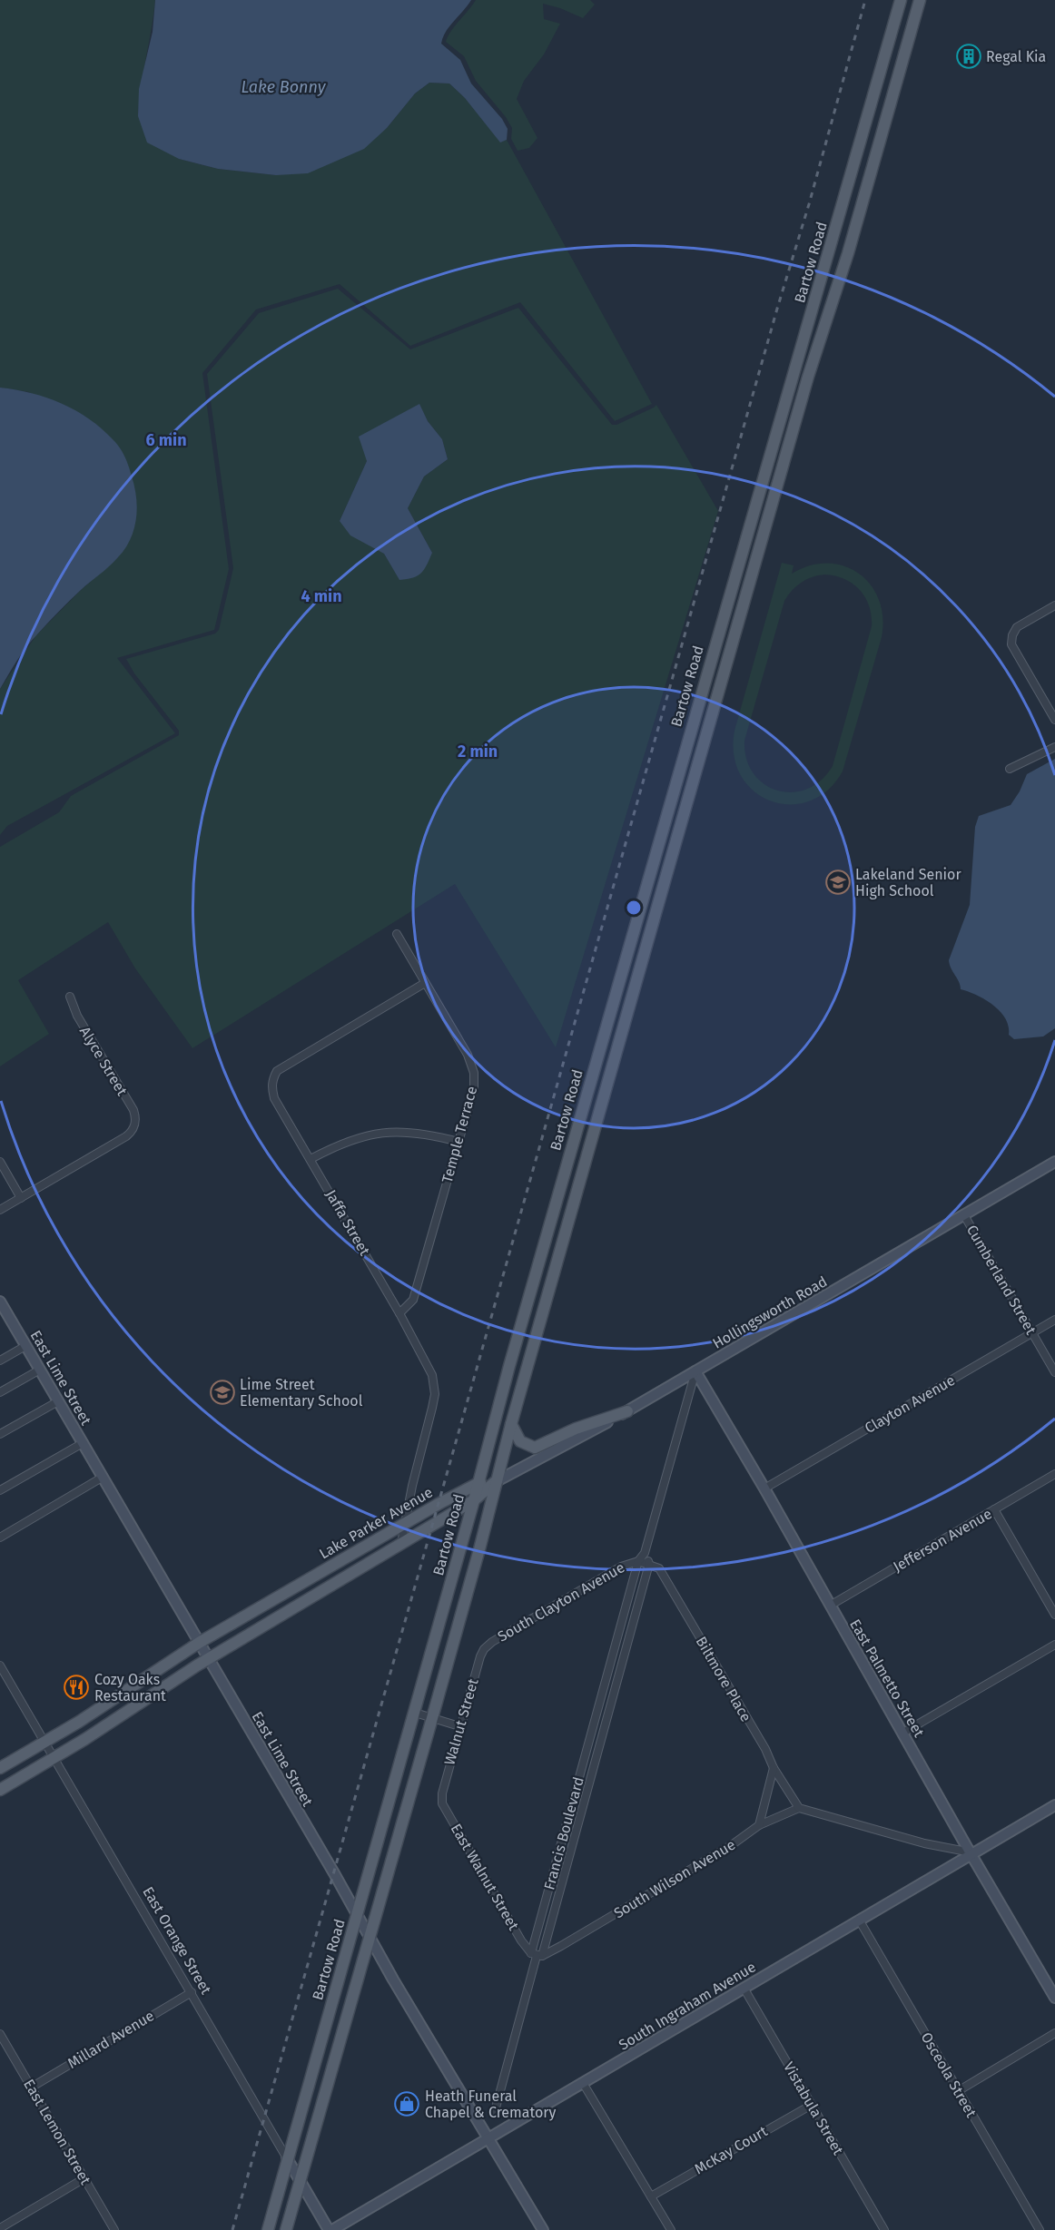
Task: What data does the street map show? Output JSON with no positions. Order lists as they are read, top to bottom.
{
  "streets": {
    "main road": ["Bartow Road", "Lake Parker Avenue"],
    "street": [
      "Alyce Street",
      "Temple Terrace",
      "Jaffa Street",
      "Cumberland Street",
      "Hollingsworth Road",
      "East Lime Street",
      "Clayton Avenue",
      "Jefferson Avenue",
      "South Clayton Avenue",
      "East Palmetto Street",
      "Biltmore Place",
      "Walnut Street",
      "Francis Boulevard",
      "East Walnut Street",
      "South Wilson Avenue",
      "East Orange Street",
      "South Ingraham Avenue",
      "Millard Avenue",
      "Osceola Street",
      "Vistabula Street",
      "East Lemon Street",
      "McKay Court"
    ]
  },
  "crossings": [
    ["Bartow Road", "East Lime Street"],
    ["Bartow Road", "Lake Parker Avenue"],
    ["Bartow Road", "East Orange Street"],
    ["Temple Terrace", "Jaffa Street"],
    ["Jaffa Street", "Lake Parker Avenue"],
    ["Cumberland Street", "Hollingsworth Road"],
    ["Cumberland Street", "Clayton Avenue"],
    ["Hollingsworth Road", "Lake Parker Avenue"],
    ["Hollingsworth Road", "East Palmetto Street"],
    ["Hollingsworth Road", "Francis Boulevard"],
    ["East Lime Street", "Lake Parker Avenue"],
    ["East Lime Street", "South Ingraham Avenue"],
    ["Clayton Avenue", "East Palmetto Street"],
    ["Lake Parker Avenue", "East Orange Street"],
    ["Jefferson Avenue", "East Palmetto Street"],
    ["South Clayton Avenue", "Walnut Street"],
    ["South Clayton Avenue", "Francis Boulevard"],
    ["East Palmetto Street", "Francis Boulevard"],
    ["East Palmetto Street", "South Ingraham Avenue"],
    ["Biltmore Place", "Francis Boulevard"],
    ["Walnut Street", "East Walnut Street"],
    ["Francis Boulevard", "East Walnut Street"],
    ["Francis Boulevard", "South Wilson Avenue"],
    ["East Walnut Street", "South Wilson Avenue"],
    ["East Orange Street", "South Ingraham Avenue"],
    ["East Orange Street", "Millard Avenue"],
    ["South Ingraham Avenue", "Osceola Street"],
    ["South Ingraham Avenue", "Vistabula Street"],
    ["Millard Avenue", "East Lemon Street"],
    ["Vistabula Street", "McKay Court"]
  ],
  "water": ["Lake Bonny"],
  "places": {
    "building": ["Regal Kia"],
    "school or university": ["Lakeland Senior High School", "Lime Street Elementary School"],
    "restaurant": ["Cozy Oaks Restaurant"],
    "shop": ["Heath Funeral Chapel & Crematory"]
  },
  "rings": ["6 min", "4 min", "2 min"]
}
